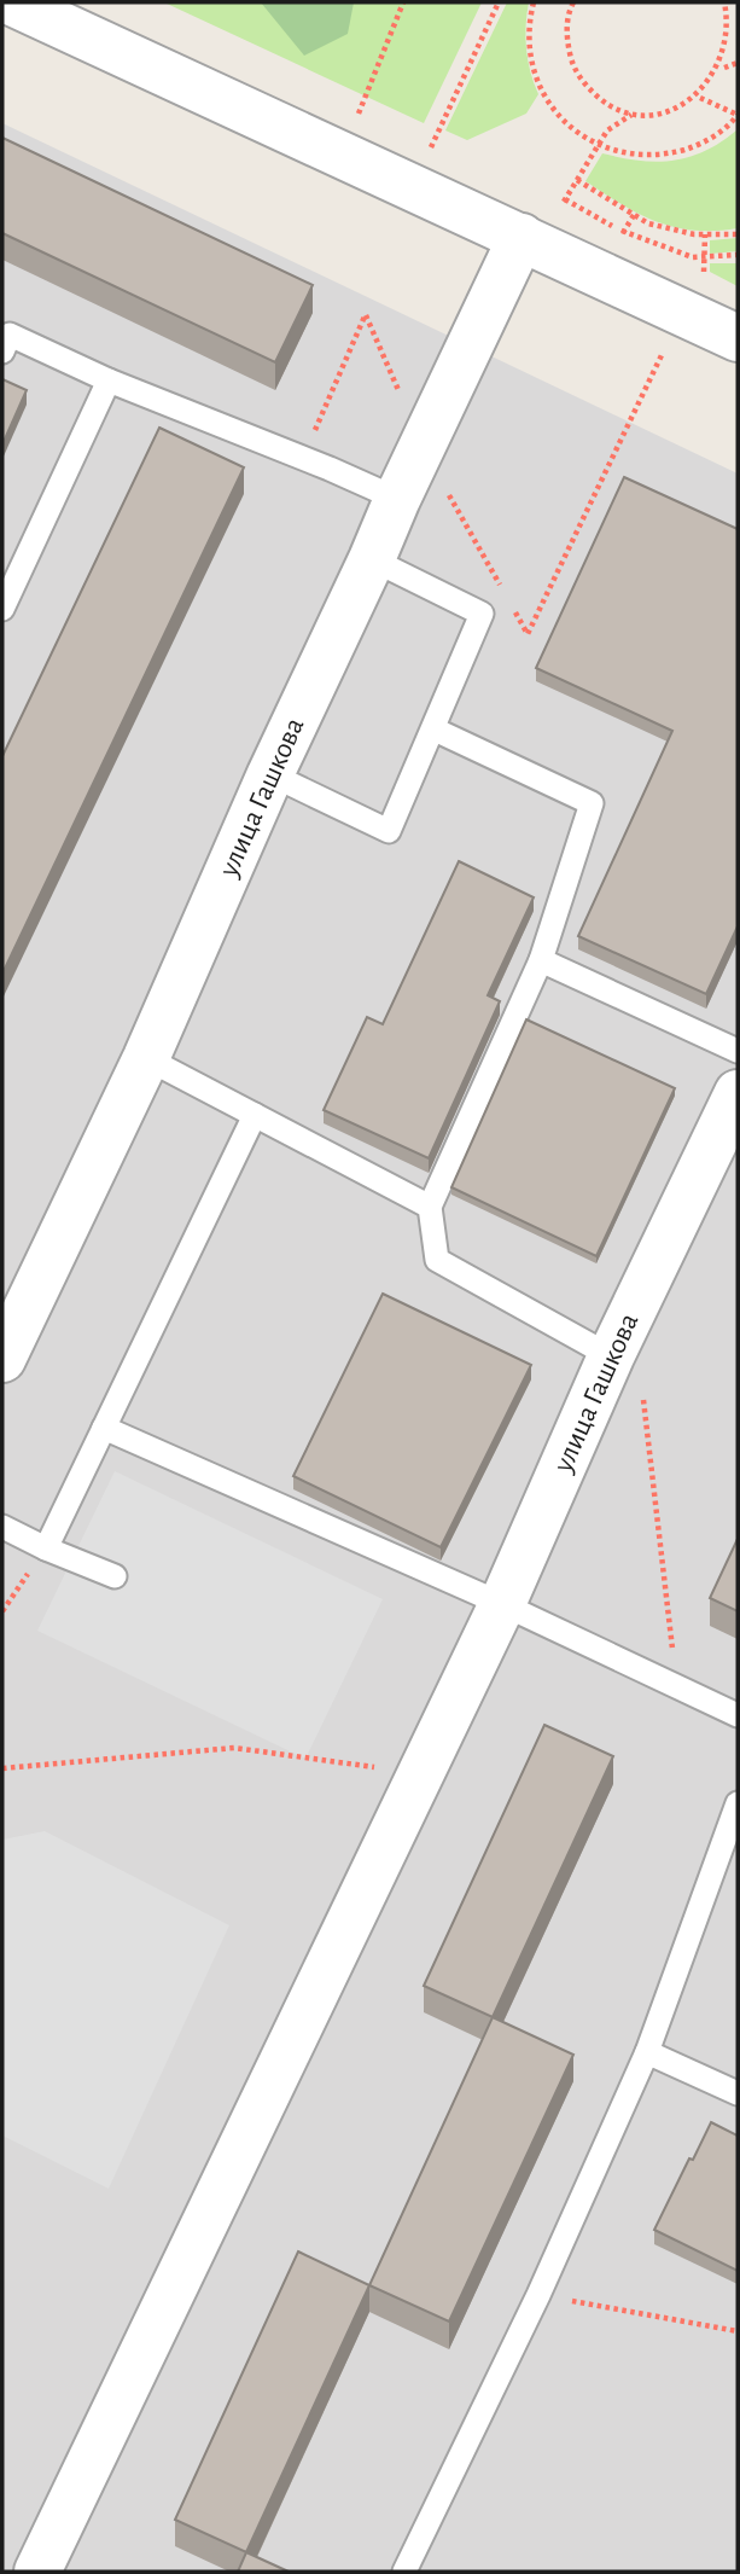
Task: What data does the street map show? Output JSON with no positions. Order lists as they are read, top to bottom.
{
  "streets": {
    "street": ["улица Гашкова"]
  }
}
